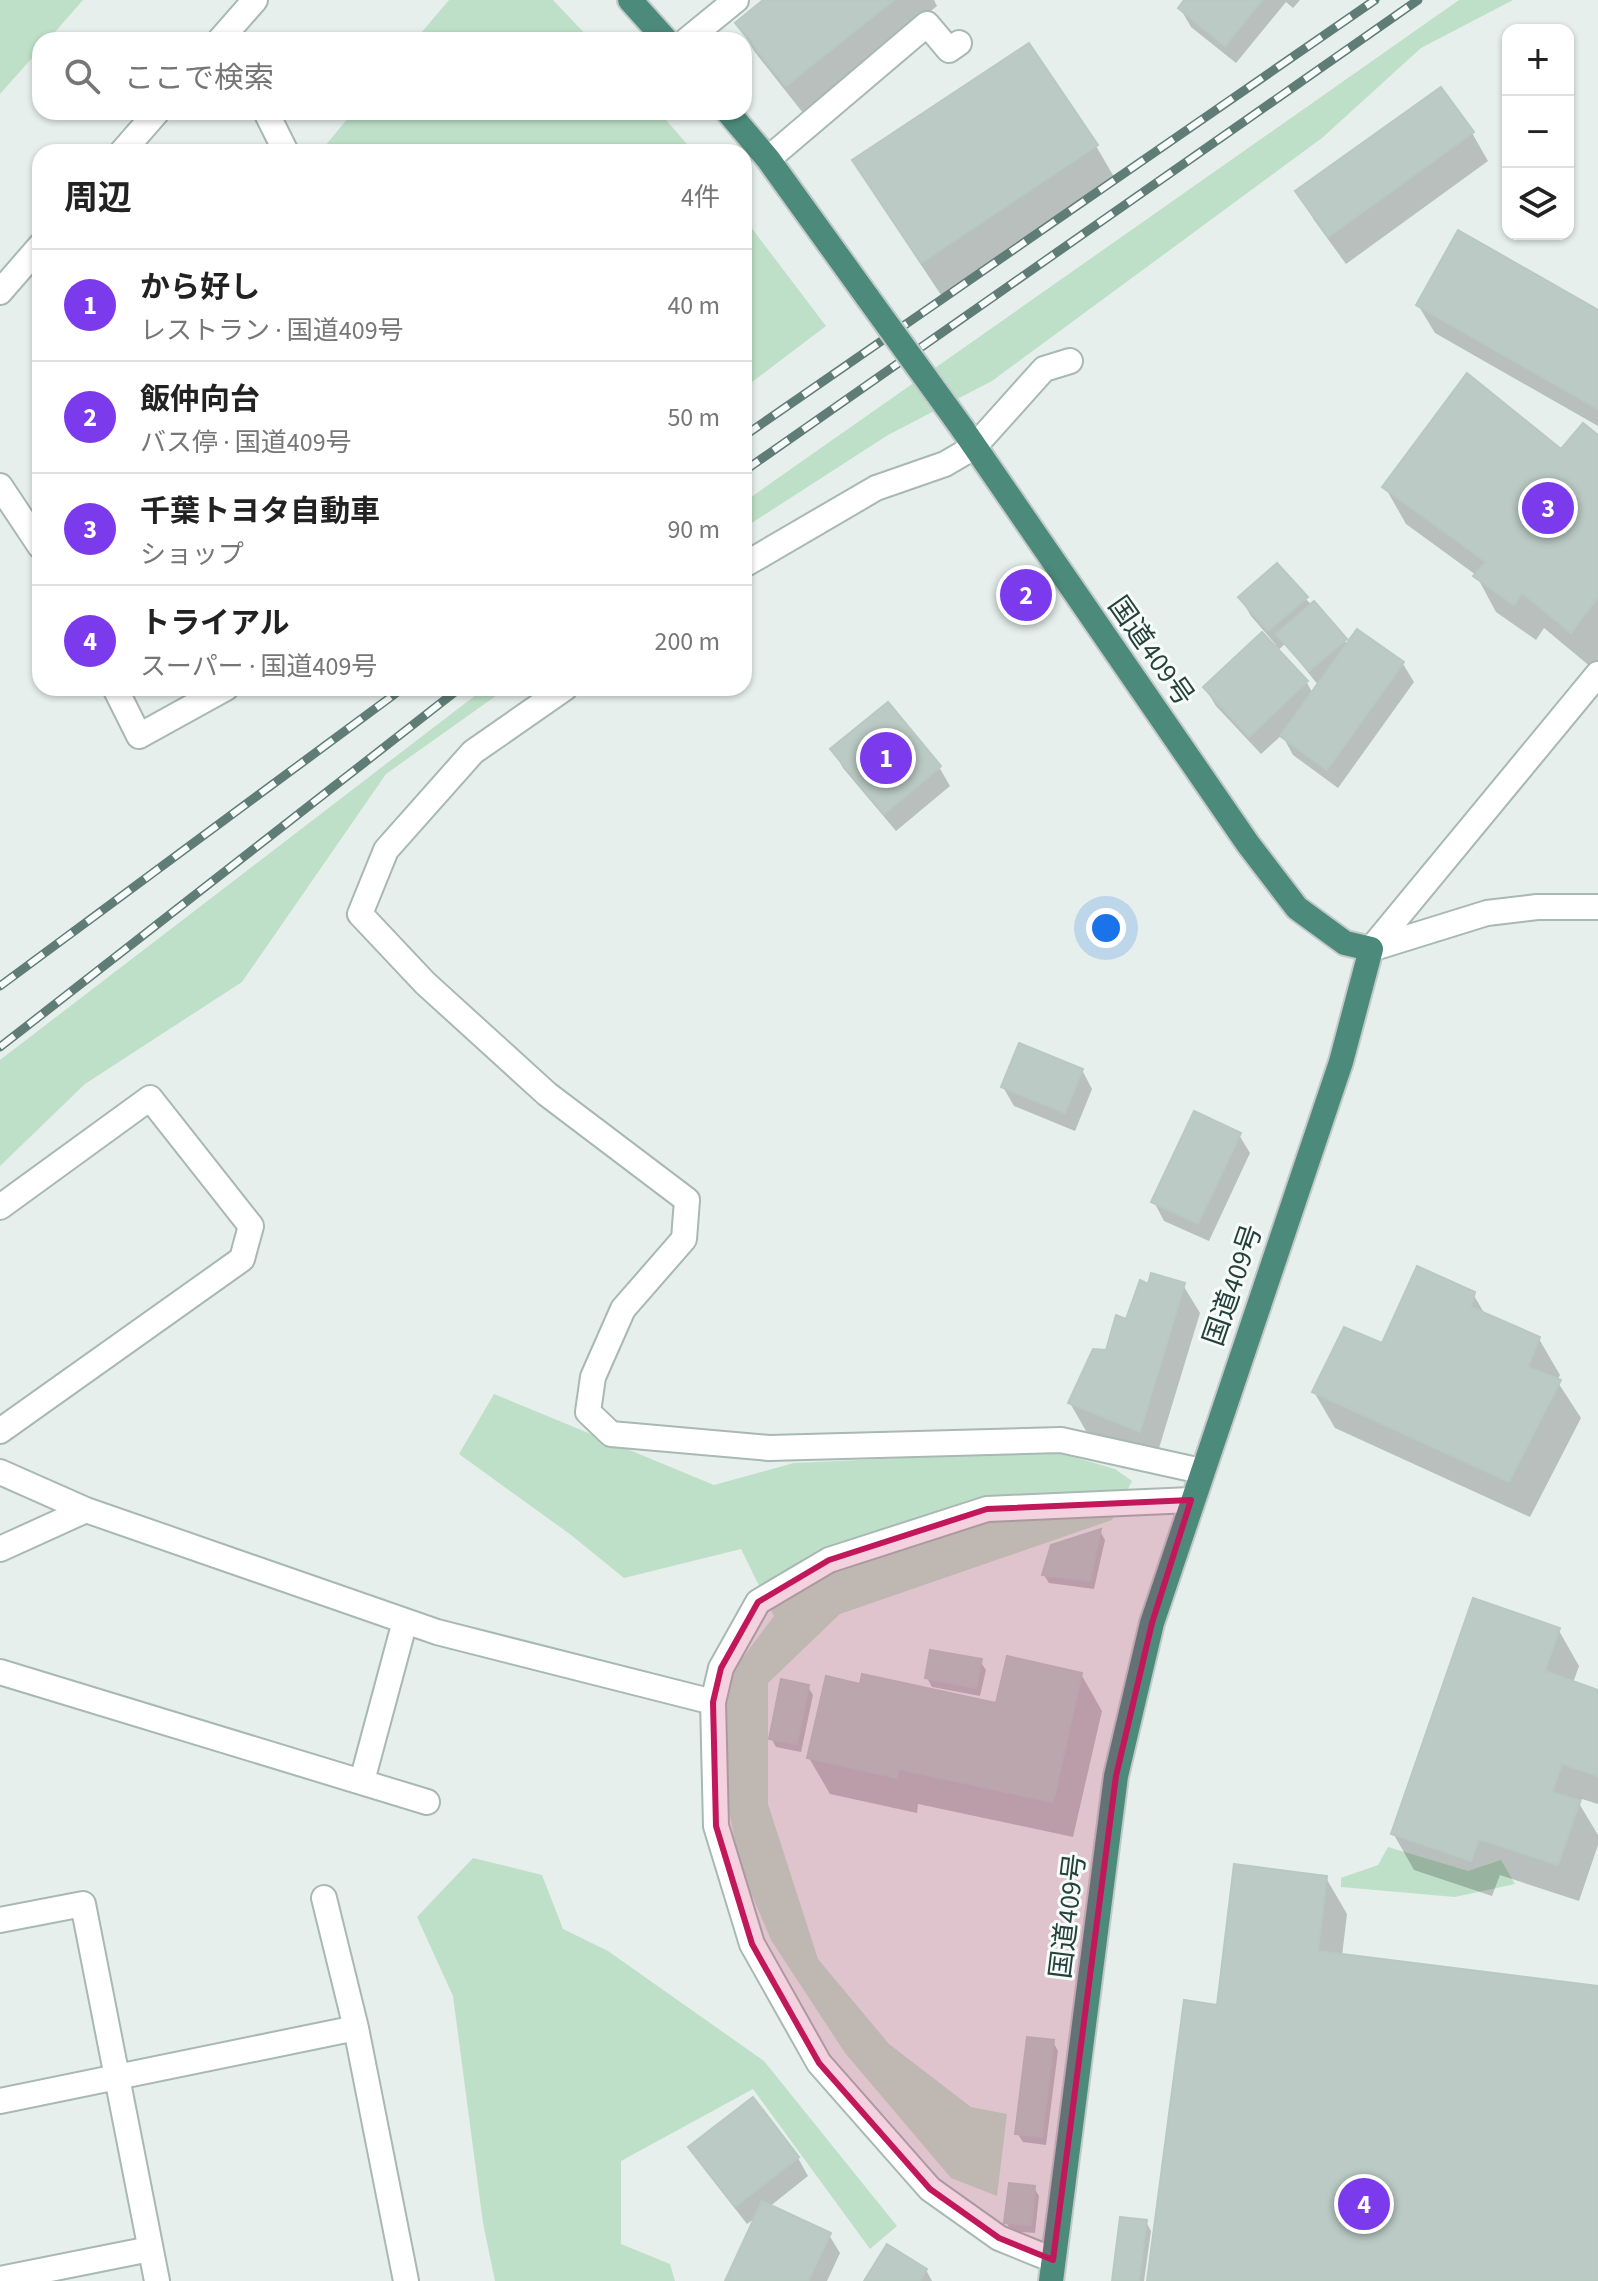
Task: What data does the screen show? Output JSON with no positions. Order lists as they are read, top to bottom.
{
  "streets": {
    "highway": ["国道409号"]
  },
  "page": {
    "map_buttons": ["+", "−"],
    "search": "ここで検索",
    "heading": ["周辺", "4件"],
    "list": [
      {
        "mark": "1",
        "name": "から好し",
        "note": "レストラン · 国道409号",
        "value": "40 m"
      },
      {
        "mark": "2",
        "name": "飯仲向台",
        "note": "バス停 · 国道409号",
        "value": "50 m"
      },
      {
        "mark": "3",
        "name": "千葉トヨタ自動車",
        "note": "ショップ",
        "value": "90 m"
      },
      {
        "mark": "4",
        "name": "トライアル",
        "note": "スーパー · 国道409号",
        "value": "200 m"
      }
    ],
    "pins": [
      "3",
      "2",
      "1",
      "4"
    ]
  }
}
